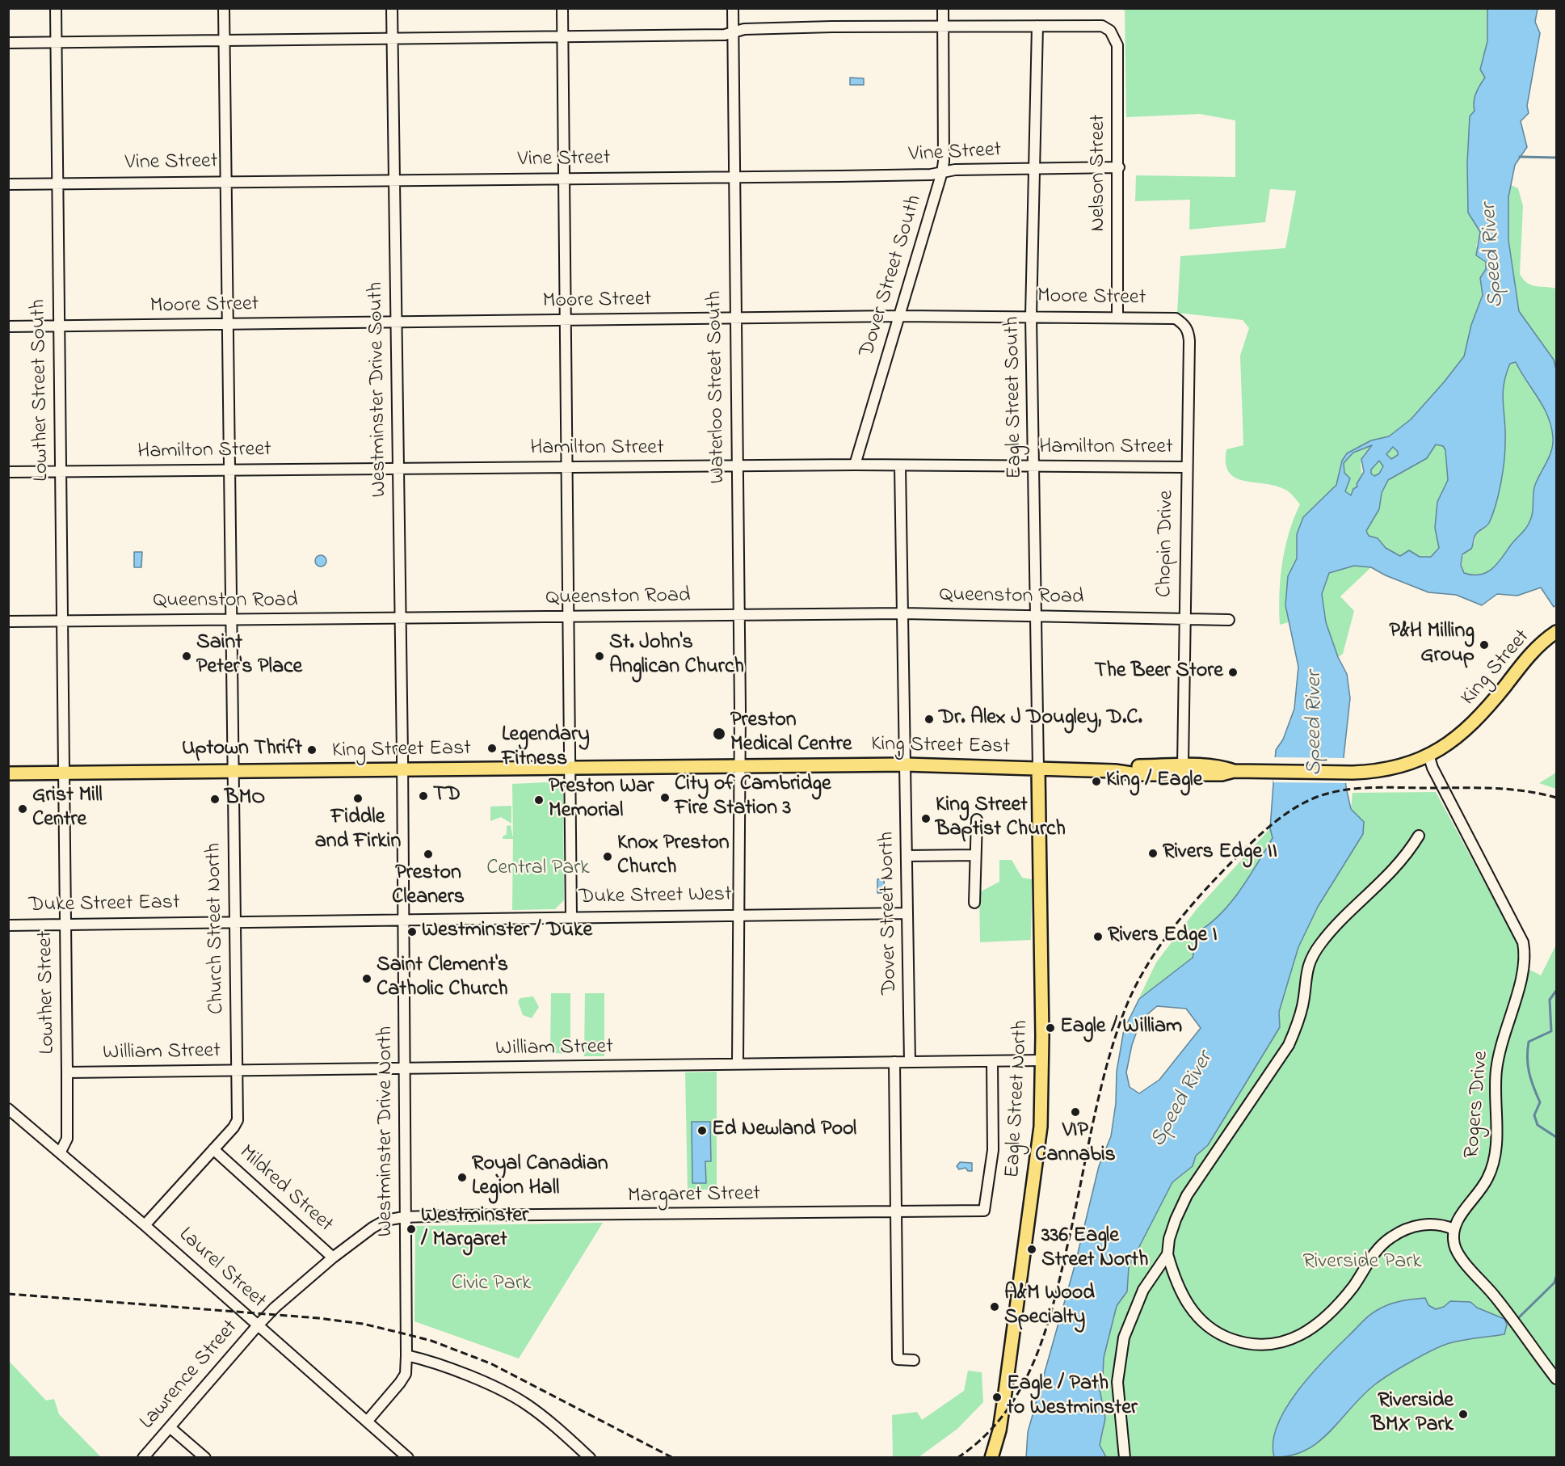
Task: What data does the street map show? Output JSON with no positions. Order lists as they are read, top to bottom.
{
  "streets": {
    "main road": ["King Street", "King Street East", "Eagle Street North"],
    "street": [
      "Vine Street",
      "Nelson Street",
      "Dover Street South",
      "Moore Street",
      "Waterloo Street South",
      "Westminster Drive South",
      "Lowther Street South",
      "Eagle Street South",
      "Hamilton Street",
      "Chopin Drive",
      "Queenston Road",
      "Duke Street West",
      "Duke Street East",
      "Dover Street North",
      "Church Street North",
      "Lowther Street",
      "William Street",
      "Rogers Drive",
      "Westminster Drive North",
      "Mildred Street",
      "Margaret Street",
      "Laurel Street",
      "Lawrence Street"
    ]
  },
  "crossings": [
    ["Vine Street", "Nelson Street"],
    ["Vine Street", "Dover Street South"],
    ["Vine Street", "Waterloo Street South"],
    ["Vine Street", "Westminster Drive South"],
    ["Vine Street", "Lowther Street South"],
    ["Vine Street", "Eagle Street South"],
    ["Vine Street", "Church Street North"],
    ["Nelson Street", "Moore Street"],
    ["Nelson Street", "Eagle Street South"],
    ["Dover Street South", "Moore Street"],
    ["Dover Street South", "Hamilton Street"],
    ["Moore Street", "Waterloo Street South"],
    ["Moore Street", "Westminster Drive South"],
    ["Moore Street", "Lowther Street South"],
    ["Moore Street", "Eagle Street South"],
    ["Moore Street", "Chopin Drive"],
    ["Moore Street", "Church Street North"],
    ["Waterloo Street South", "Hamilton Street"],
    ["Waterloo Street South", "Queenston Road"],
    ["Waterloo Street South", "King Street East"],
    ["Waterloo Street South", "Duke Street West"],
    ["Waterloo Street South", "William Street"],
    ["Westminster Drive South", "Hamilton Street"],
    ["Westminster Drive South", "Queenston Road"],
    ["Westminster Drive South", "King Street East"],
    ["Westminster Drive South", "Westminster Drive North"],
    ["Lowther Street South", "Hamilton Street"],
    ["Lowther Street South", "Queenston Road"],
    ["Lowther Street South", "King Street East"],
    ["Lowther Street South", "Lowther Street"],
    ["Eagle Street South", "Hamilton Street"],
    ["Eagle Street South", "Queenston Road"],
    ["Eagle Street South", "King Street East"],
    ["Eagle Street South", "Eagle Street North"],
    ["Hamilton Street", "Chopin Drive"],
    ["Hamilton Street", "Church Street North"],
    ["Chopin Drive", "Queenston Road"],
    ["Chopin Drive", "King Street East"],
    ["Queenston Road", "Church Street North"],
    ["King Street", "King Street East"],
    ["King Street", "Rogers Drive"],
    ["King Street East", "Dover Street North"],
    ["King Street East", "Church Street North"],
    ["King Street East", "Lowther Street"],
    ["King Street East", "Eagle Street North"],
    ["King Street East", "Westminster Drive North"],
    ["Duke Street West", "Duke Street East"],
    ["Duke Street West", "Dover Street North"],
    ["Duke Street West", "Westminster Drive North"],
    ["Duke Street East", "Church Street North"],
    ["Duke Street East", "Lowther Street"],
    ["Duke Street East", "Westminster Drive North"],
    ["Dover Street North", "William Street"],
    ["Church Street North", "William Street"],
    ["Church Street North", "Mildred Street"],
    ["Church Street North", "Laurel Street"],
    ["Lowther Street", "William Street"],
    ["Lowther Street", "Laurel Street"],
    ["William Street", "Eagle Street North"],
    ["William Street", "Westminster Drive North"],
    ["William Street", "Margaret Street"],
    ["Westminster Drive North", "Margaret Street"],
    ["Westminster Drive North", "Laurel Street"],
    ["Westminster Drive North", "Lawrence Street"],
    ["Mildred Street", "Lawrence Street"],
    ["Margaret Street", "Lawrence Street"],
    ["Laurel Street", "Lawrence Street"]
  ],
  "water": ["Speed River"],
  "parks": ["Central Park", "Riverside Park", "Civic Park"],
  "places": [
    "P&H Milling Group",
    "Saint Peter's Place",
    "St. John's Anglican Church",
    "The Beer Store",
    "Dr. Alex J Dougley, D.C.",
    "Preston Medical Centre",
    "Legendary Fitness",
    "Uptown Thrift",
    "King / Eagle",
    "TD",
    "City of Cambridge Fire Station 3",
    "Fiddle and Firkin",
    "BMO",
    "Preston War Memorial",
    "Grist Mill Centre",
    "King Street Baptist Church",
    "Rivers Edge II",
    "Preston Cleaners",
    "Knox Preston Church",
    "Westminster / Duke",
    "Rivers Edge I",
    "Saint Clement's Catholic Church",
    "Eagle / William",
    "VIP Cannabis",
    "Ed Newland Pool",
    "Royal Canadian Legion Hall",
    "Westminster / Margaret",
    "336 Eagle Street North",
    "A&M Wood Specialty",
    "Eagle / Path to Westminster",
    "Riverside BMX Park"
  ]
}
